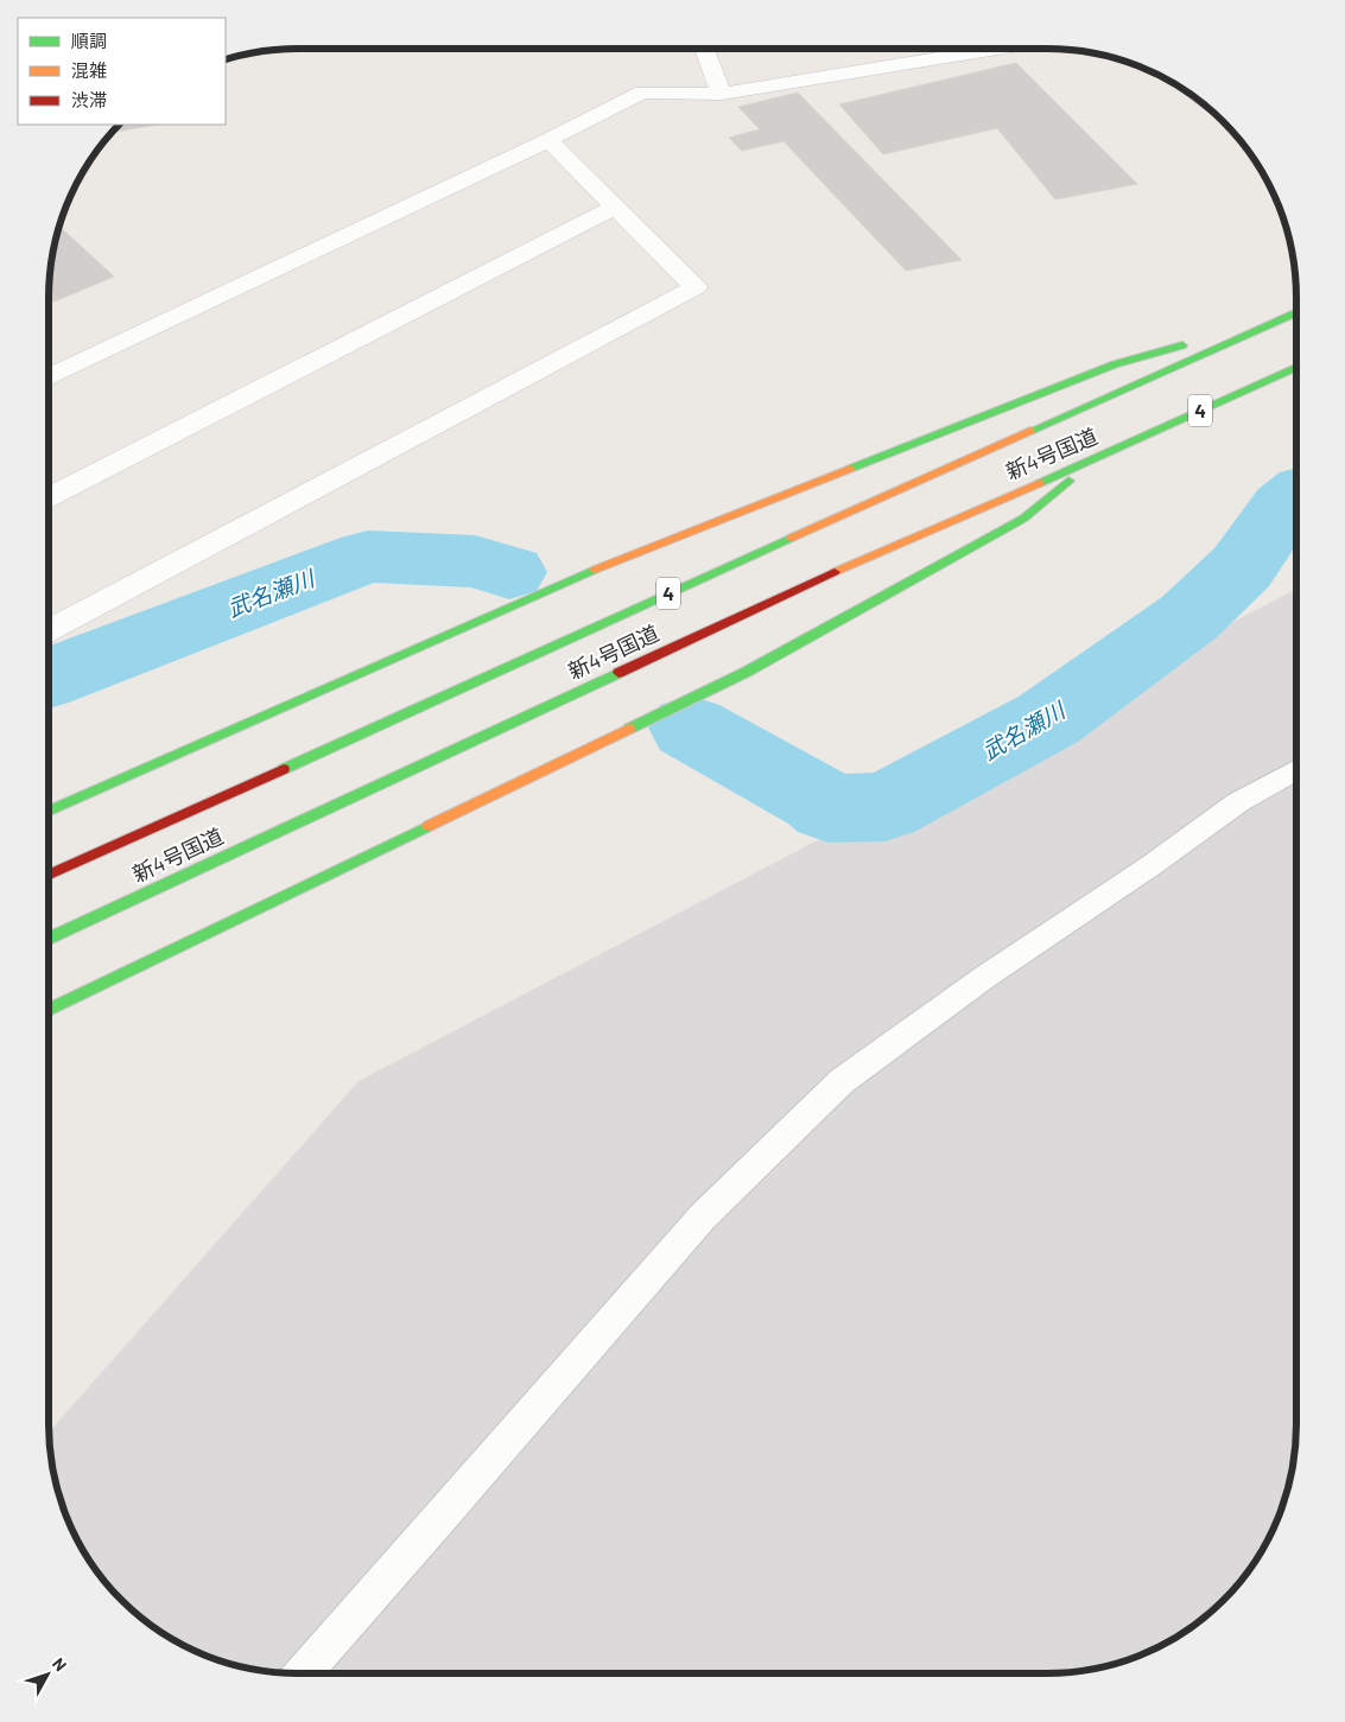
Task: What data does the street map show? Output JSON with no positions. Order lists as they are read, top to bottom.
{
  "streets": {
    "highway": ["4", "新4号国道"]
  },
  "water": ["武名瀬川"],
  "legend": ["順調", "混雑", "渋滞"],
  "north": "top right"
}
